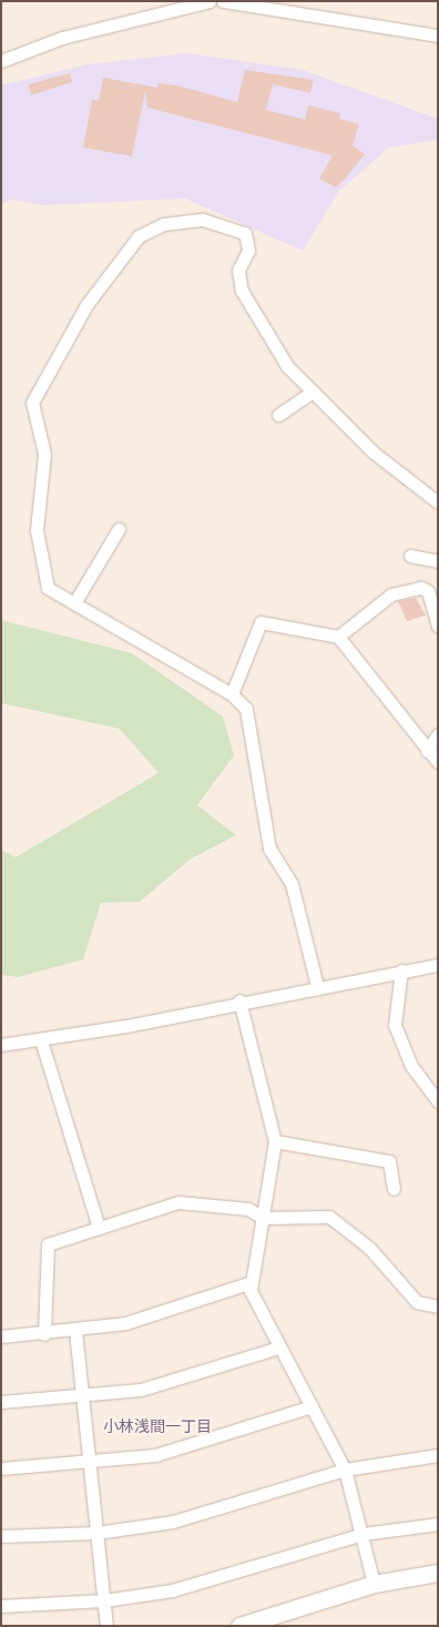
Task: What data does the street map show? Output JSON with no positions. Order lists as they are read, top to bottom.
{
  "districts": ["小林浅間一丁目"]
}
